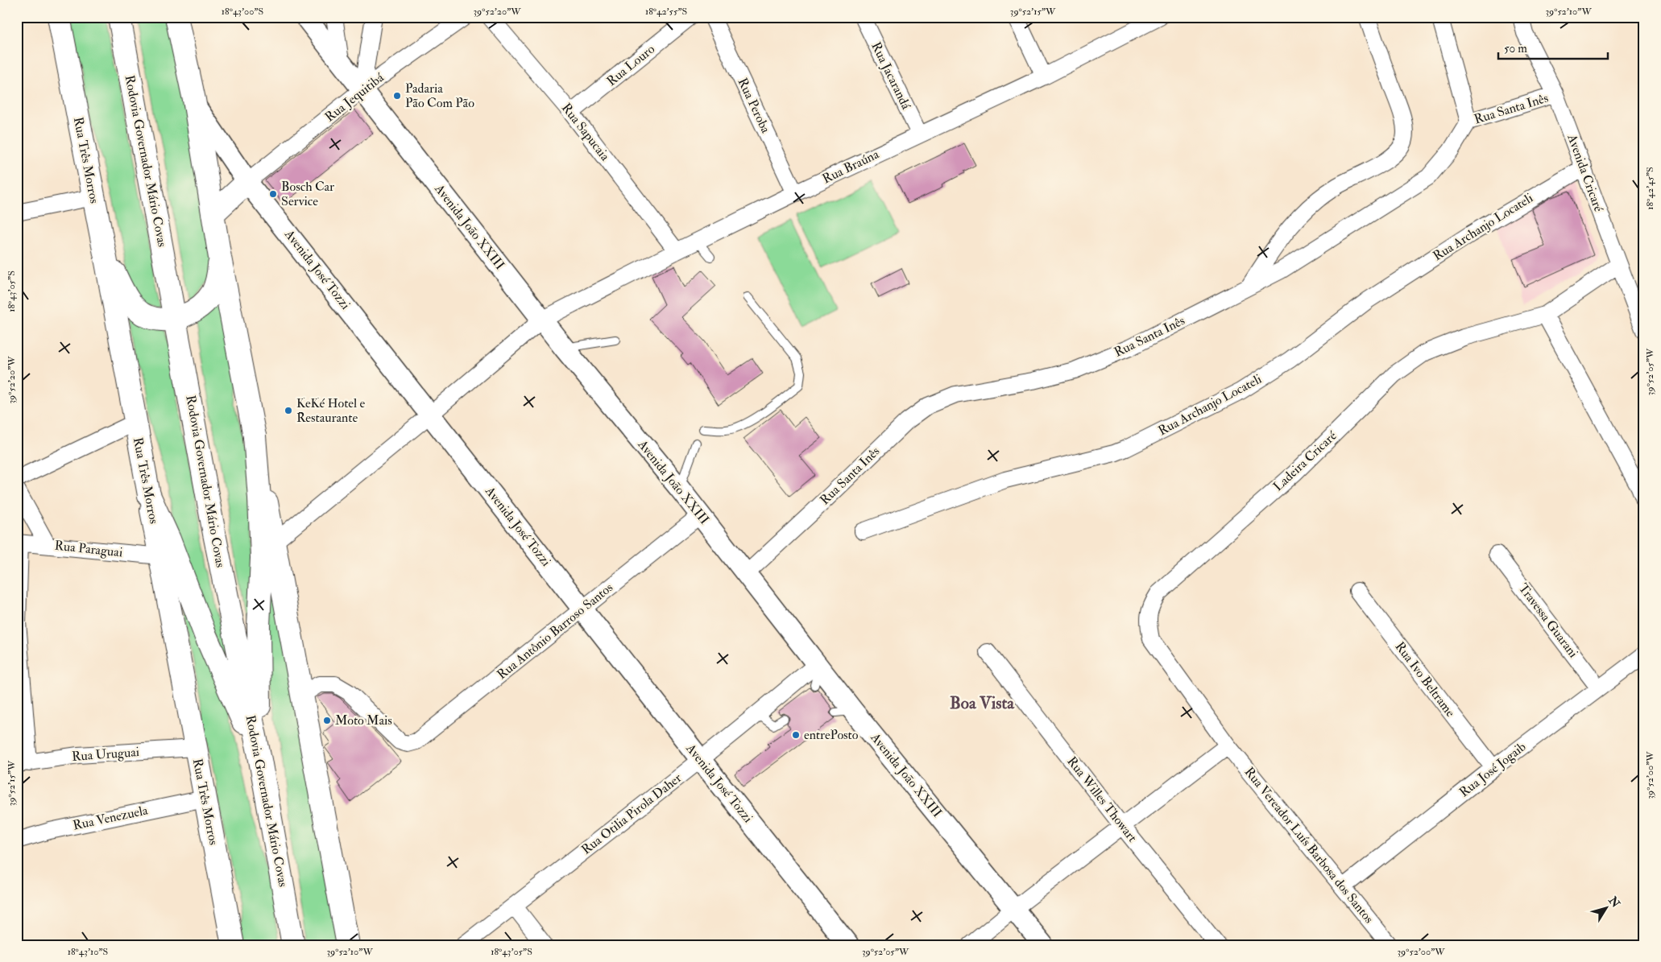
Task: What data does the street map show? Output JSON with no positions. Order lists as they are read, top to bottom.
{
  "streets": {
    "main road": ["Rua Três Morros", "Rodovia Governador Mário Covas"],
    "street": [
      "Rua Louro",
      "Rua Jacarandá",
      "Rua Jequitibá",
      "Rua Peroba",
      "Rua Santa Inês",
      "Rua Sapucaia",
      "Rua Braúna",
      "Avenida Cricaré",
      "Avenida João XXIII",
      "Rua Archanjo Locateli",
      "Avenida José Tozzi",
      "Ladeira Cricaré",
      "Rua Paraguai",
      "Travessa Guarani",
      "Rua Antônio Barroso Santos",
      "Rua Ivo Beltrame",
      "Rua Uruguai",
      "Rua José Jogaib",
      "Rua Willes Thowart",
      "Rua Otilia Pirola Daher",
      "Rua Venezuela",
      "Rua Vereador Luís Barbosa dos Santos"
    ]
  },
  "crossings": [
    ["Rua Louro", "Rua Sapucaia"],
    ["Rua Jacarandá", "Rua Braúna"],
    ["Rua Jequitibá", "Avenida João XXIII"],
    ["Rua Jequitibá", "Avenida José Tozzi"],
    ["Rua Peroba", "Rua Braúna"],
    ["Rua Santa Inês", "Avenida Cricaré"],
    ["Rua Santa Inês", "Avenida João XXIII"],
    ["Rua Sapucaia", "Rua Braúna"],
    ["Rua Três Morros", "Rua Paraguai"],
    ["Rua Três Morros", "Rua Uruguai"],
    ["Rua Três Morros", "Rua Venezuela"],
    ["Rua Braúna", "Avenida João XXIII"],
    ["Rua Braúna", "Avenida José Tozzi"],
    ["Avenida Cricaré", "Rua Archanjo Locateli"],
    ["Avenida Cricaré", "Ladeira Cricaré"],
    ["Avenida João XXIII", "Rua Antônio Barroso Santos"],
    ["Avenida João XXIII", "Rua Otilia Pirola Daher"],
    ["Avenida José Tozzi", "Rua Antônio Barroso Santos"],
    ["Avenida José Tozzi", "Rua Otilia Pirola Daher"],
    ["Ladeira Cricaré", "Rua Vereador Luís Barbosa dos Santos"],
    ["Travessa Guarani", "Rua José Jogaib"],
    ["Rua Ivo Beltrame", "Rua José Jogaib"],
    ["Rua José Jogaib", "Rua Vereador Luís Barbosa dos Santos"]
  ],
  "districts": ["Boa Vista"],
  "places": [
    "Padaria Pão Com Pão",
    "Bosch Car Service",
    "KeKé Hotel e Restaurante",
    "Moto Mais",
    "entrePosto"
  ],
  "scale_bar": "50 m",
  "north": "top right",
  "coordinates": [
    "18°43'00\"S",
    "39°52'20\"W",
    "18°42'55\"S",
    "39°52'15\"W",
    "39°52'10\"W",
    "18°42'45\"S",
    "18°43'05\"S",
    "39°52'05\"W",
    "39°52'00\"W",
    "18°43'10\"S"
  ]
}
